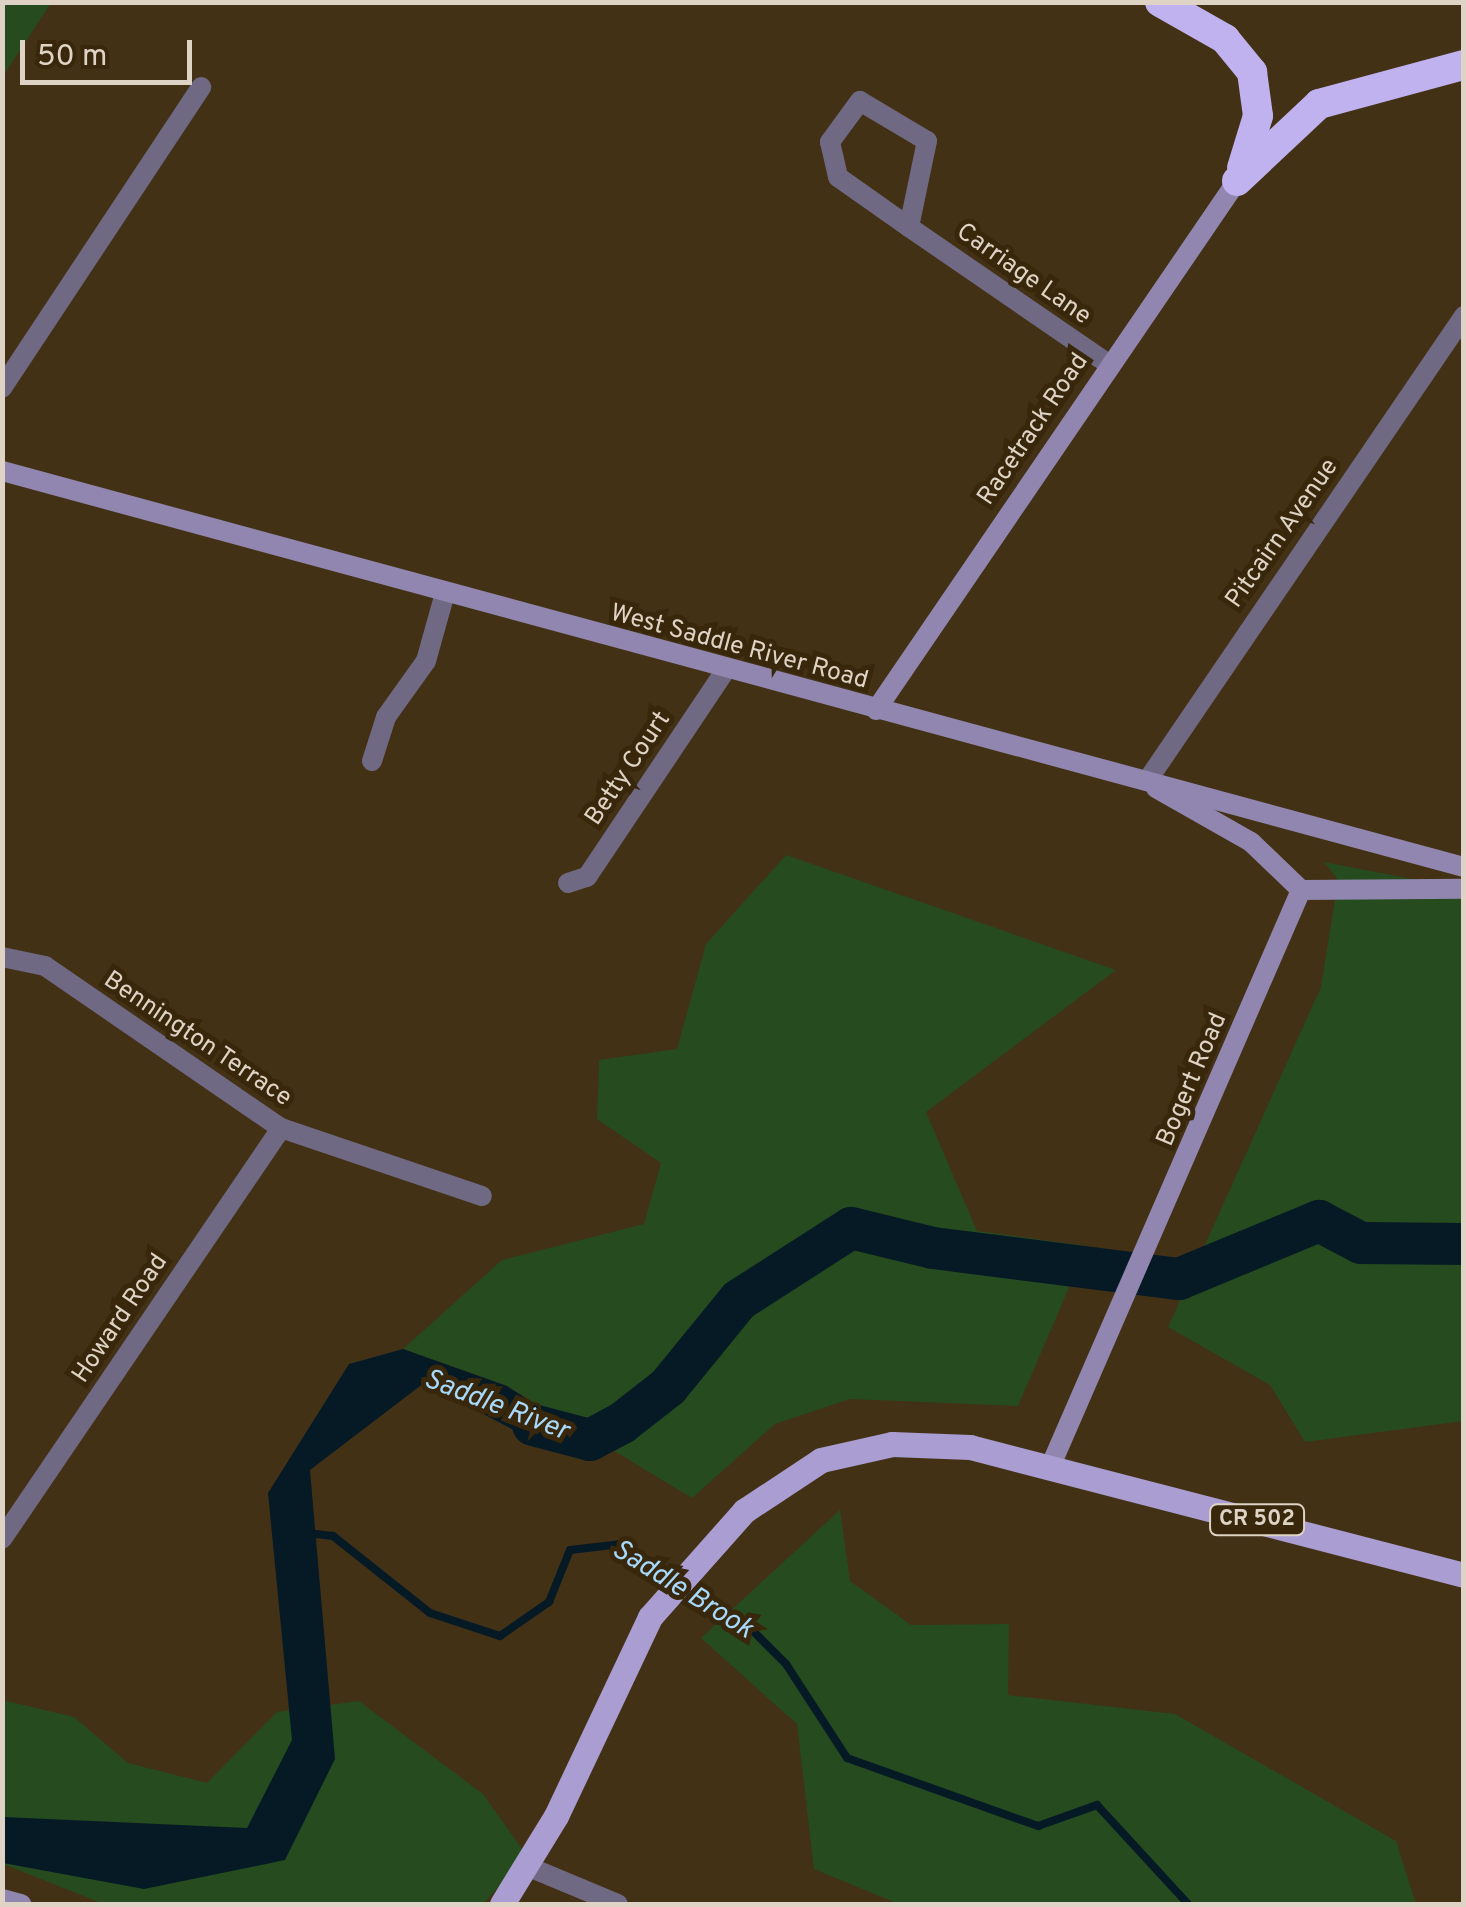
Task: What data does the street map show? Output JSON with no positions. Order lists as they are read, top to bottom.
{
  "streets": {
    "main road": ["CR 502"],
    "street": [
      "Carriage Lane",
      "Racetrack Road",
      "Pitcairn Avenue",
      "West Saddle River Road",
      "Betty Court",
      "Bennington Terrace",
      "Bogert Road",
      "Howard Road"
    ]
  },
  "crossings": [
    ["Carriage Lane", "Racetrack Road"],
    ["Racetrack Road", "West Saddle River Road"],
    ["Pitcairn Avenue", "West Saddle River Road"],
    ["West Saddle River Road", "Betty Court"],
    ["Bennington Terrace", "Howard Road"],
    ["Bogert Road", "CR 502"]
  ],
  "water": ["Saddle River", "Saddle Brook"],
  "scale_bar": "50 m"
}
